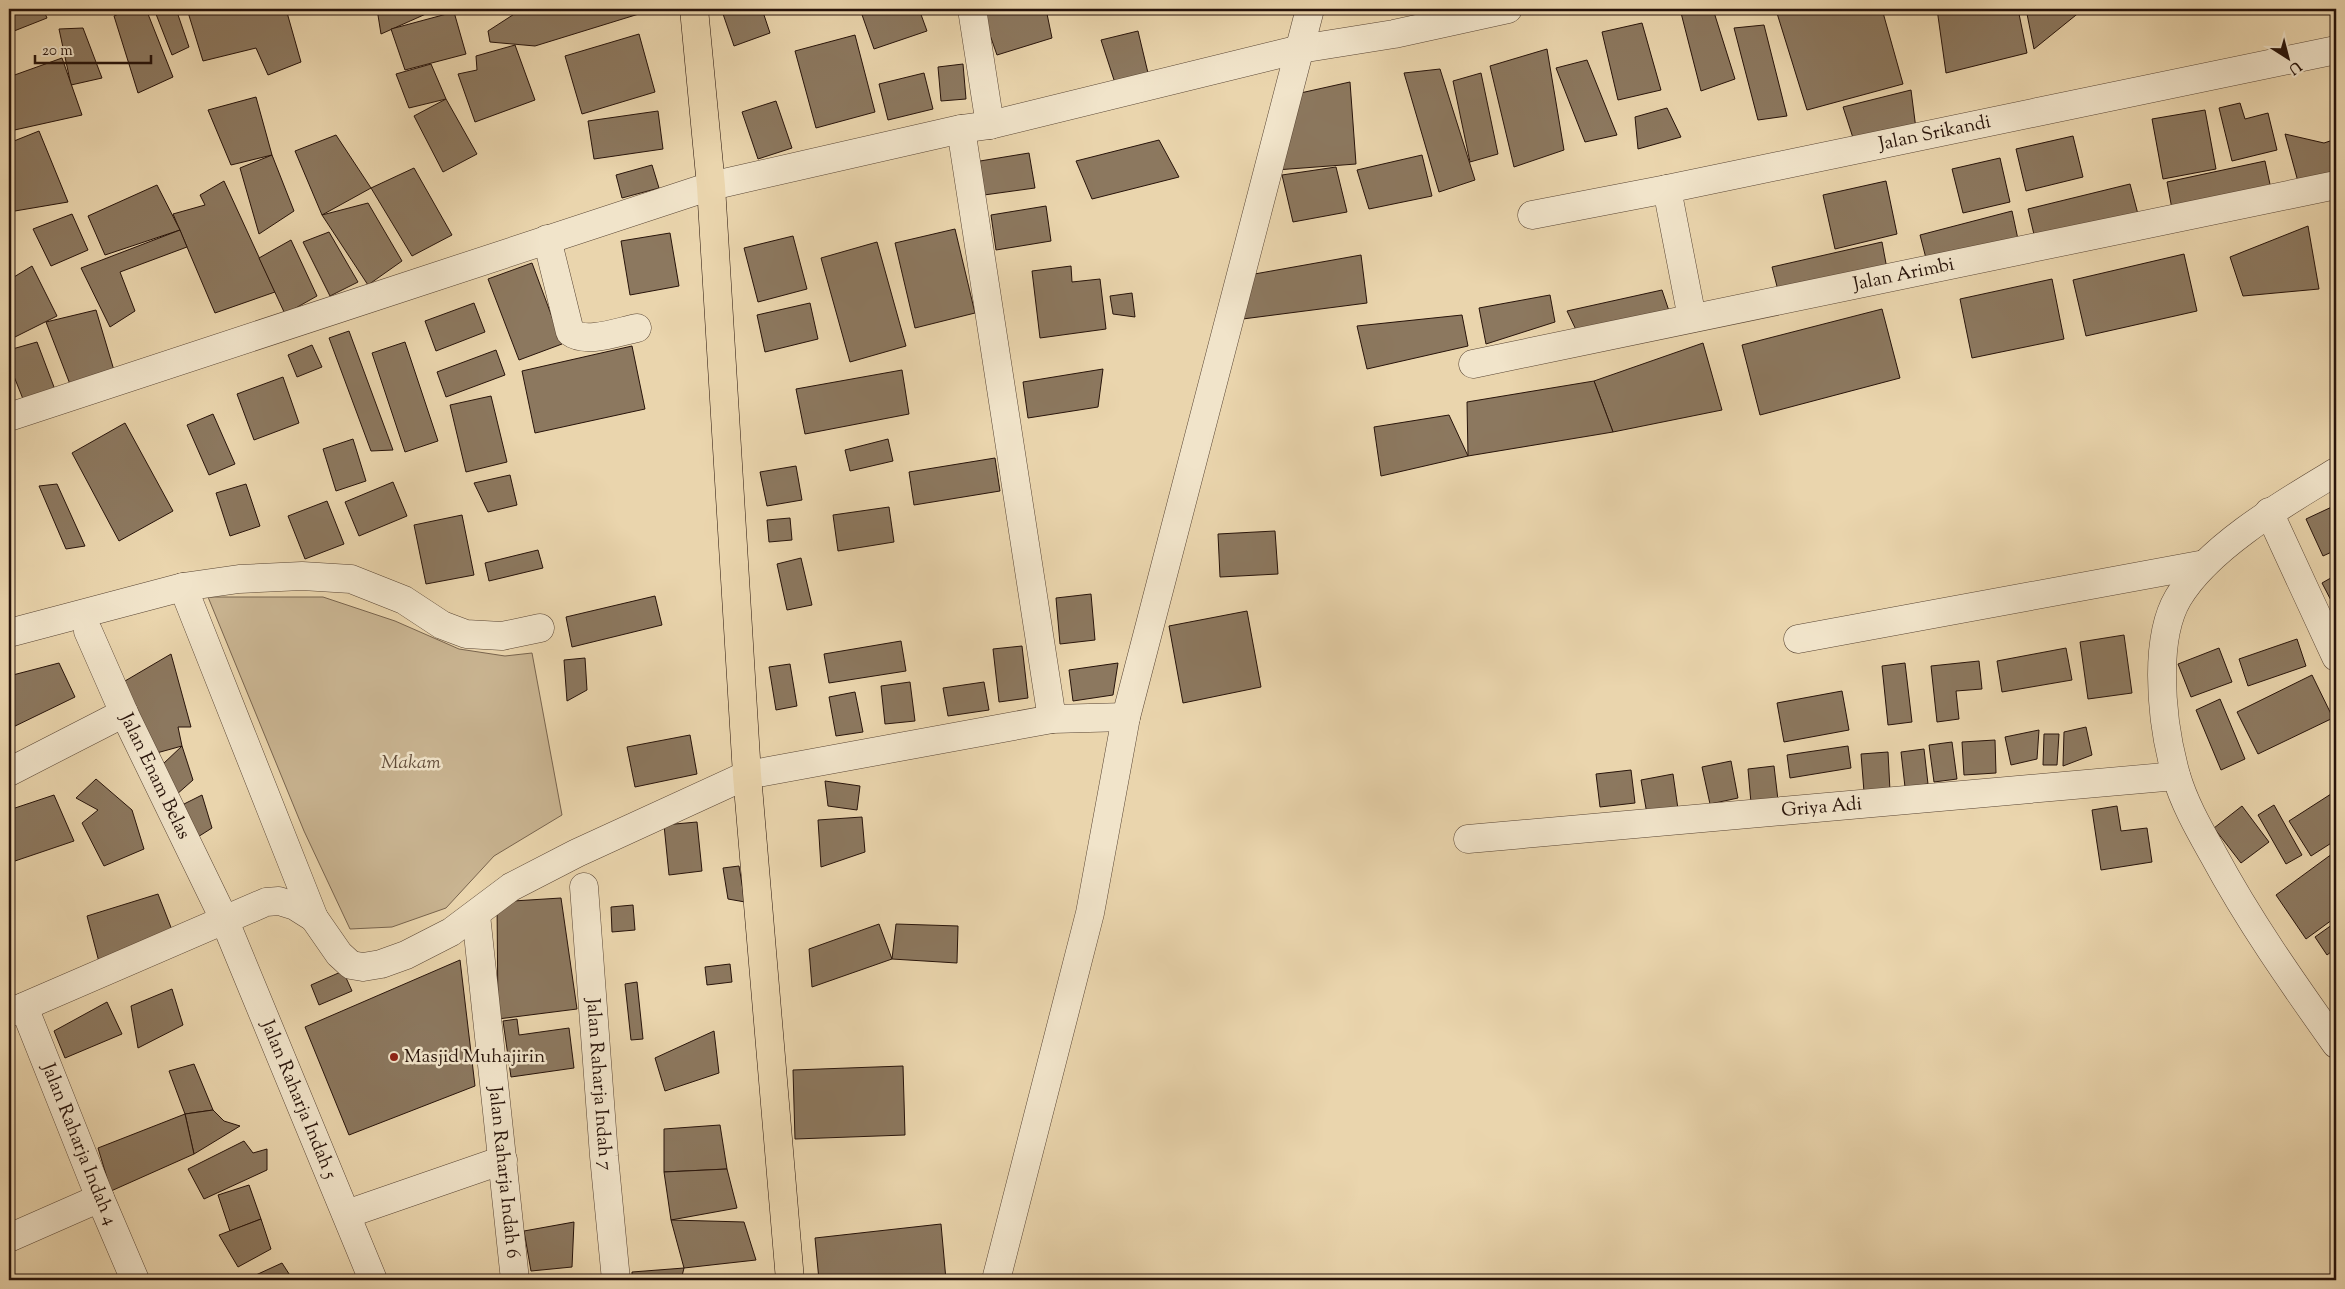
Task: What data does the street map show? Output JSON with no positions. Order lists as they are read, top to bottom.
{
  "streets": {
    "street": [
      "Jalan Srikandi",
      "Jalan Arimbi",
      "Jalan Enam Belas",
      "Griya Adi",
      "Jalan Raharja Indah 7",
      "Jalan Raharja Indah 5",
      "Jalan Raharja Indah 4",
      "Jalan Raharja Indah 6"
    ]
  },
  "crossings": [
    ["Jalan Enam Belas", "Jalan Raharja Indah 5"]
  ],
  "parks": ["Makam"],
  "places": ["Masjid Muhajirin"],
  "scale_bar": "20 m",
  "north": "bottom right"
}
